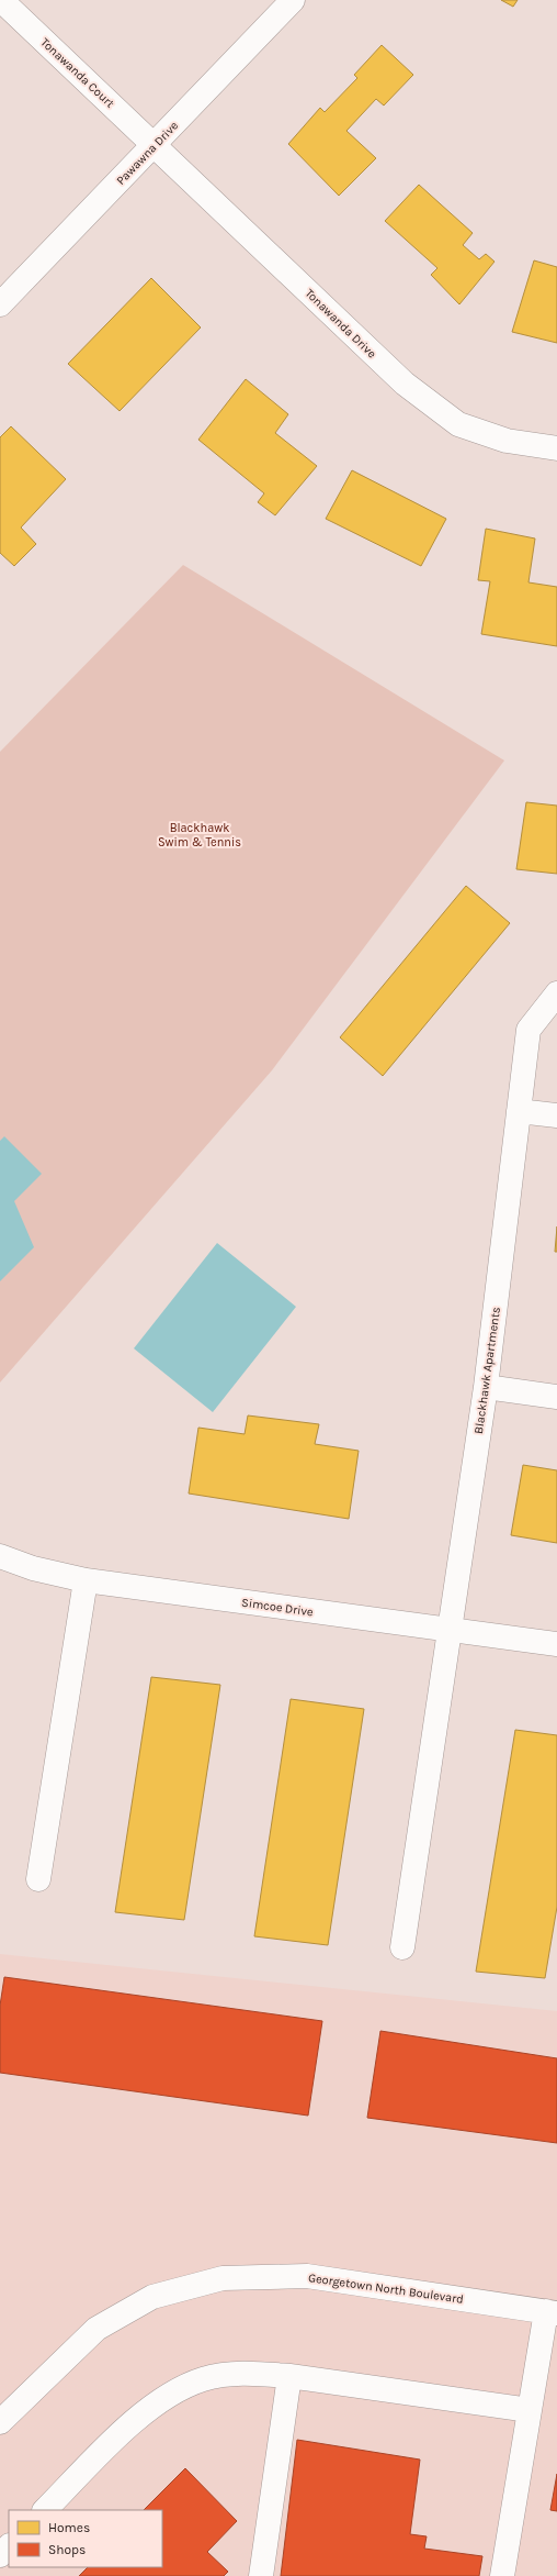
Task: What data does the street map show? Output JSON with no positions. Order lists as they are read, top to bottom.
{
  "streets": {
    "street": [
      "Tonawanda Court",
      "Pawawna Drive",
      "Tonawanda Drive",
      "Blackhawk Apartments",
      "Simcoe Drive",
      "Georgetown North Boulevard"
    ]
  },
  "crossings": [
    ["Tonawanda Court", "Pawawna Drive"],
    ["Tonawanda Court", "Tonawanda Drive"],
    ["Pawawna Drive", "Tonawanda Drive"],
    ["Blackhawk Apartments", "Simcoe Drive"]
  ],
  "parks": ["Blackhawk Swim & Tennis"],
  "legend": ["Homes", "Shops"]
}
